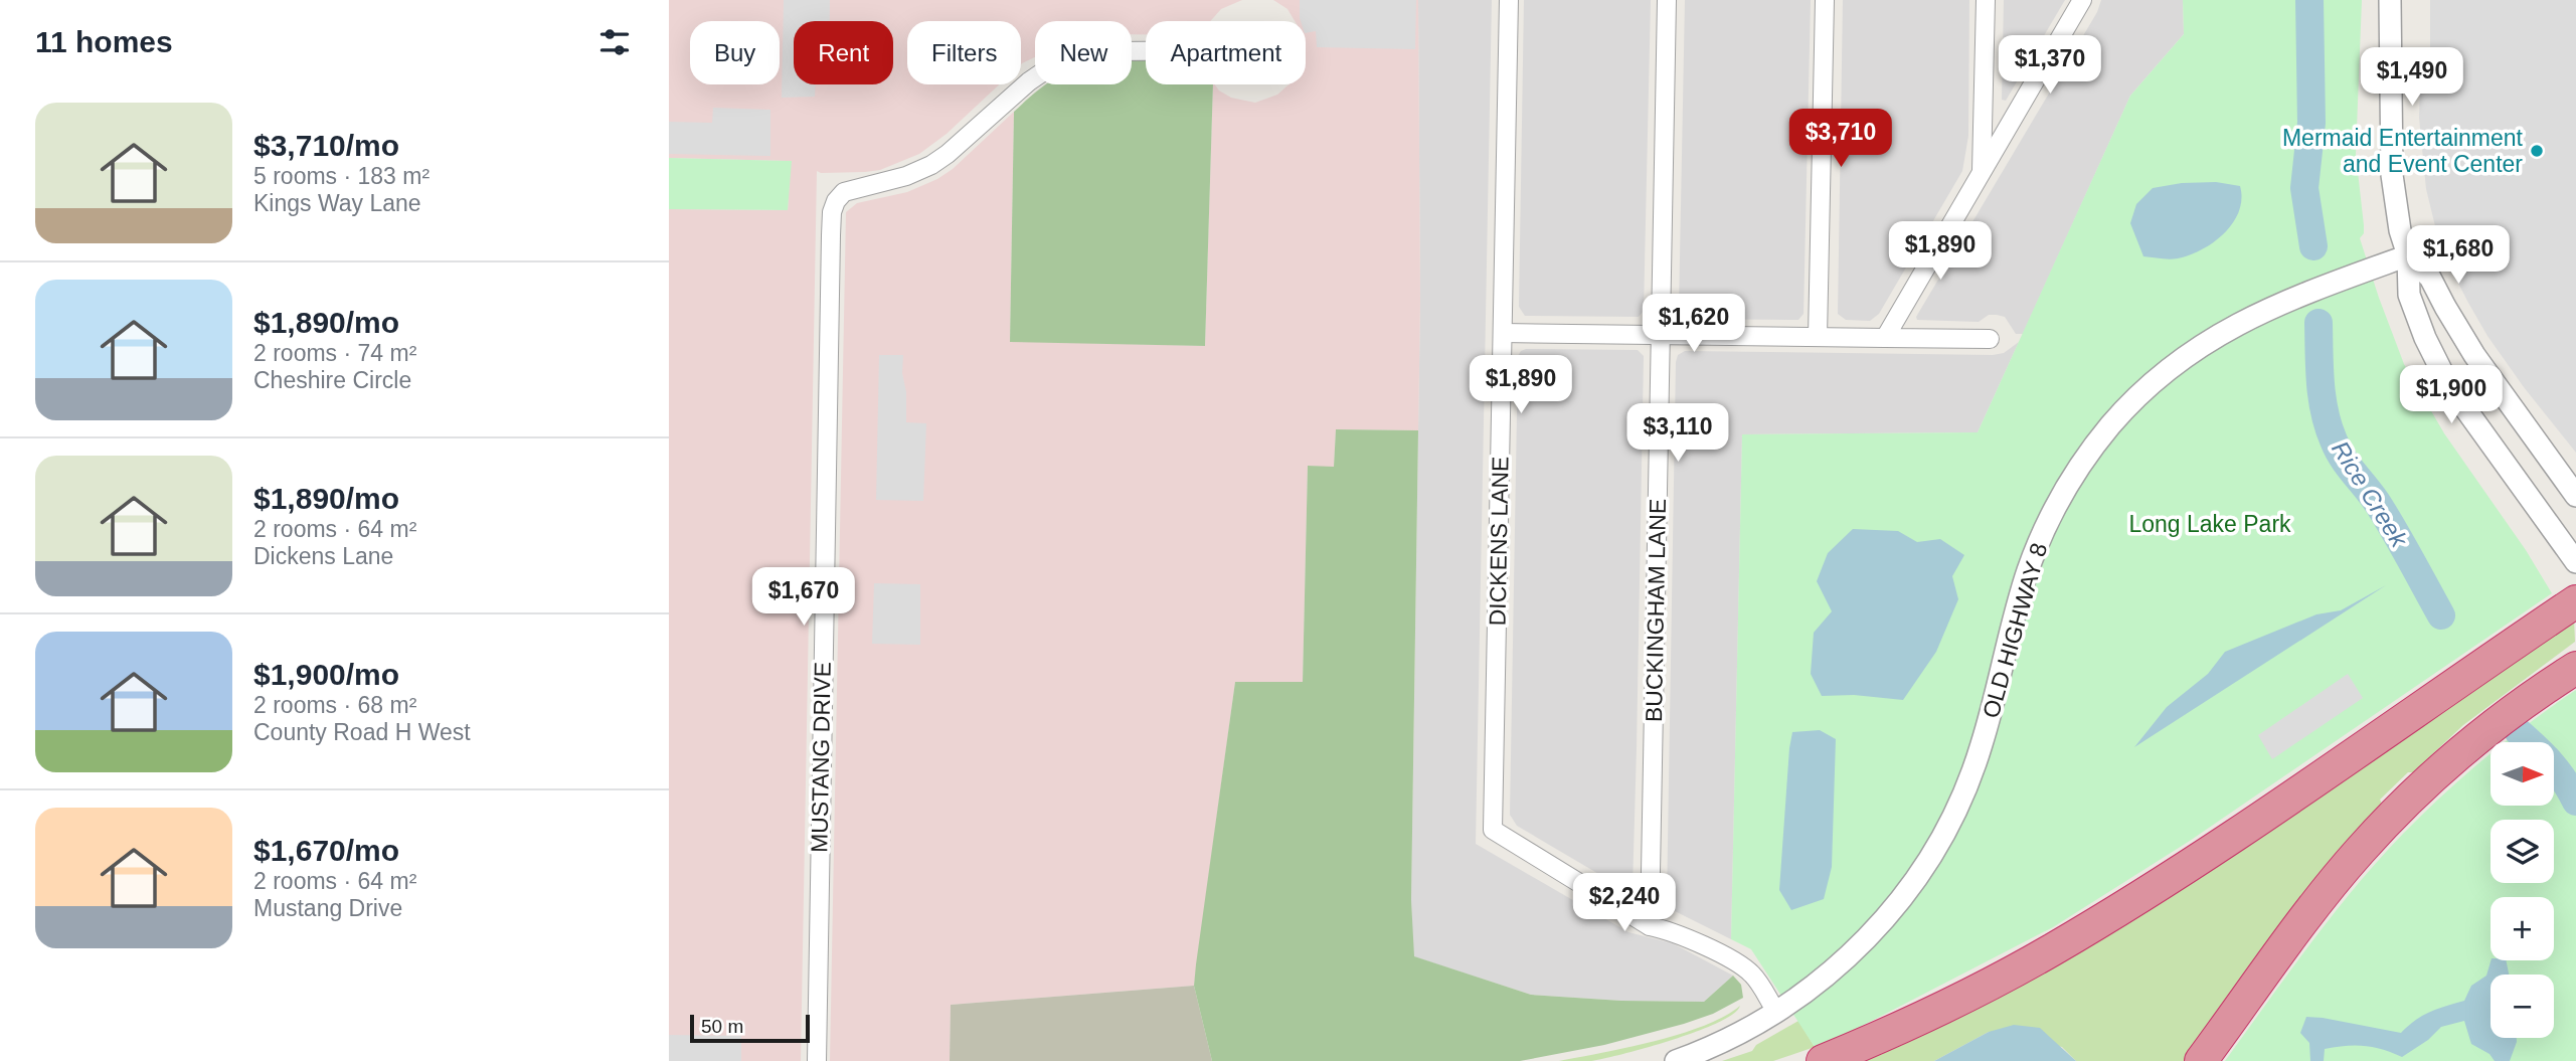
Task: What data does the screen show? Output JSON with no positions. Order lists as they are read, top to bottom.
{
  "streets": {
    "street": [
      "DICKENS LANE",
      "BUCKINGHAM LANE",
      "OLD HIGHWAY 8",
      "MUSTANG DRIVE"
    ]
  },
  "crossings": [
    ["DICKENS LANE", "BUCKINGHAM LANE"]
  ],
  "water": ["Rice Creek"],
  "parks": ["Long Lake Park"],
  "places": ["Mermaid Entertainment and Event Center"],
  "scale_bar": "50 m",
  "north": "right",
  "page": {
    "heading": "11 homes",
    "chip": [
      "Buy",
      "Rent",
      "Filters",
      "New",
      "Apartment"
    ],
    "price": [
      "$1,370",
      "$1,490",
      "$3,710",
      "$1,890",
      "$1,680",
      "$1,620",
      "$1,890",
      "$1,900",
      "$3,110",
      "$1,670",
      "$2,240"
    ],
    "list": [
      {
        "name": "$3,710/mo",
        "note": "5 rooms · 183 m² · Kings Way Lane"
      },
      {
        "name": "$1,890/mo",
        "note": "2 rooms · 74 m² · Cheshire Circle"
      },
      {
        "name": "$1,890/mo",
        "note": "2 rooms · 64 m² · Dickens Lane"
      },
      {
        "name": "$1,900/mo",
        "note": "2 rooms · 68 m² · County Road H West"
      },
      {
        "name": "$1,670/mo",
        "note": "2 rooms · 64 m² · Mustang Drive"
      }
    ],
    "map_buttons": ["+", "−"],
    "scale": "50 m"
  }
}
